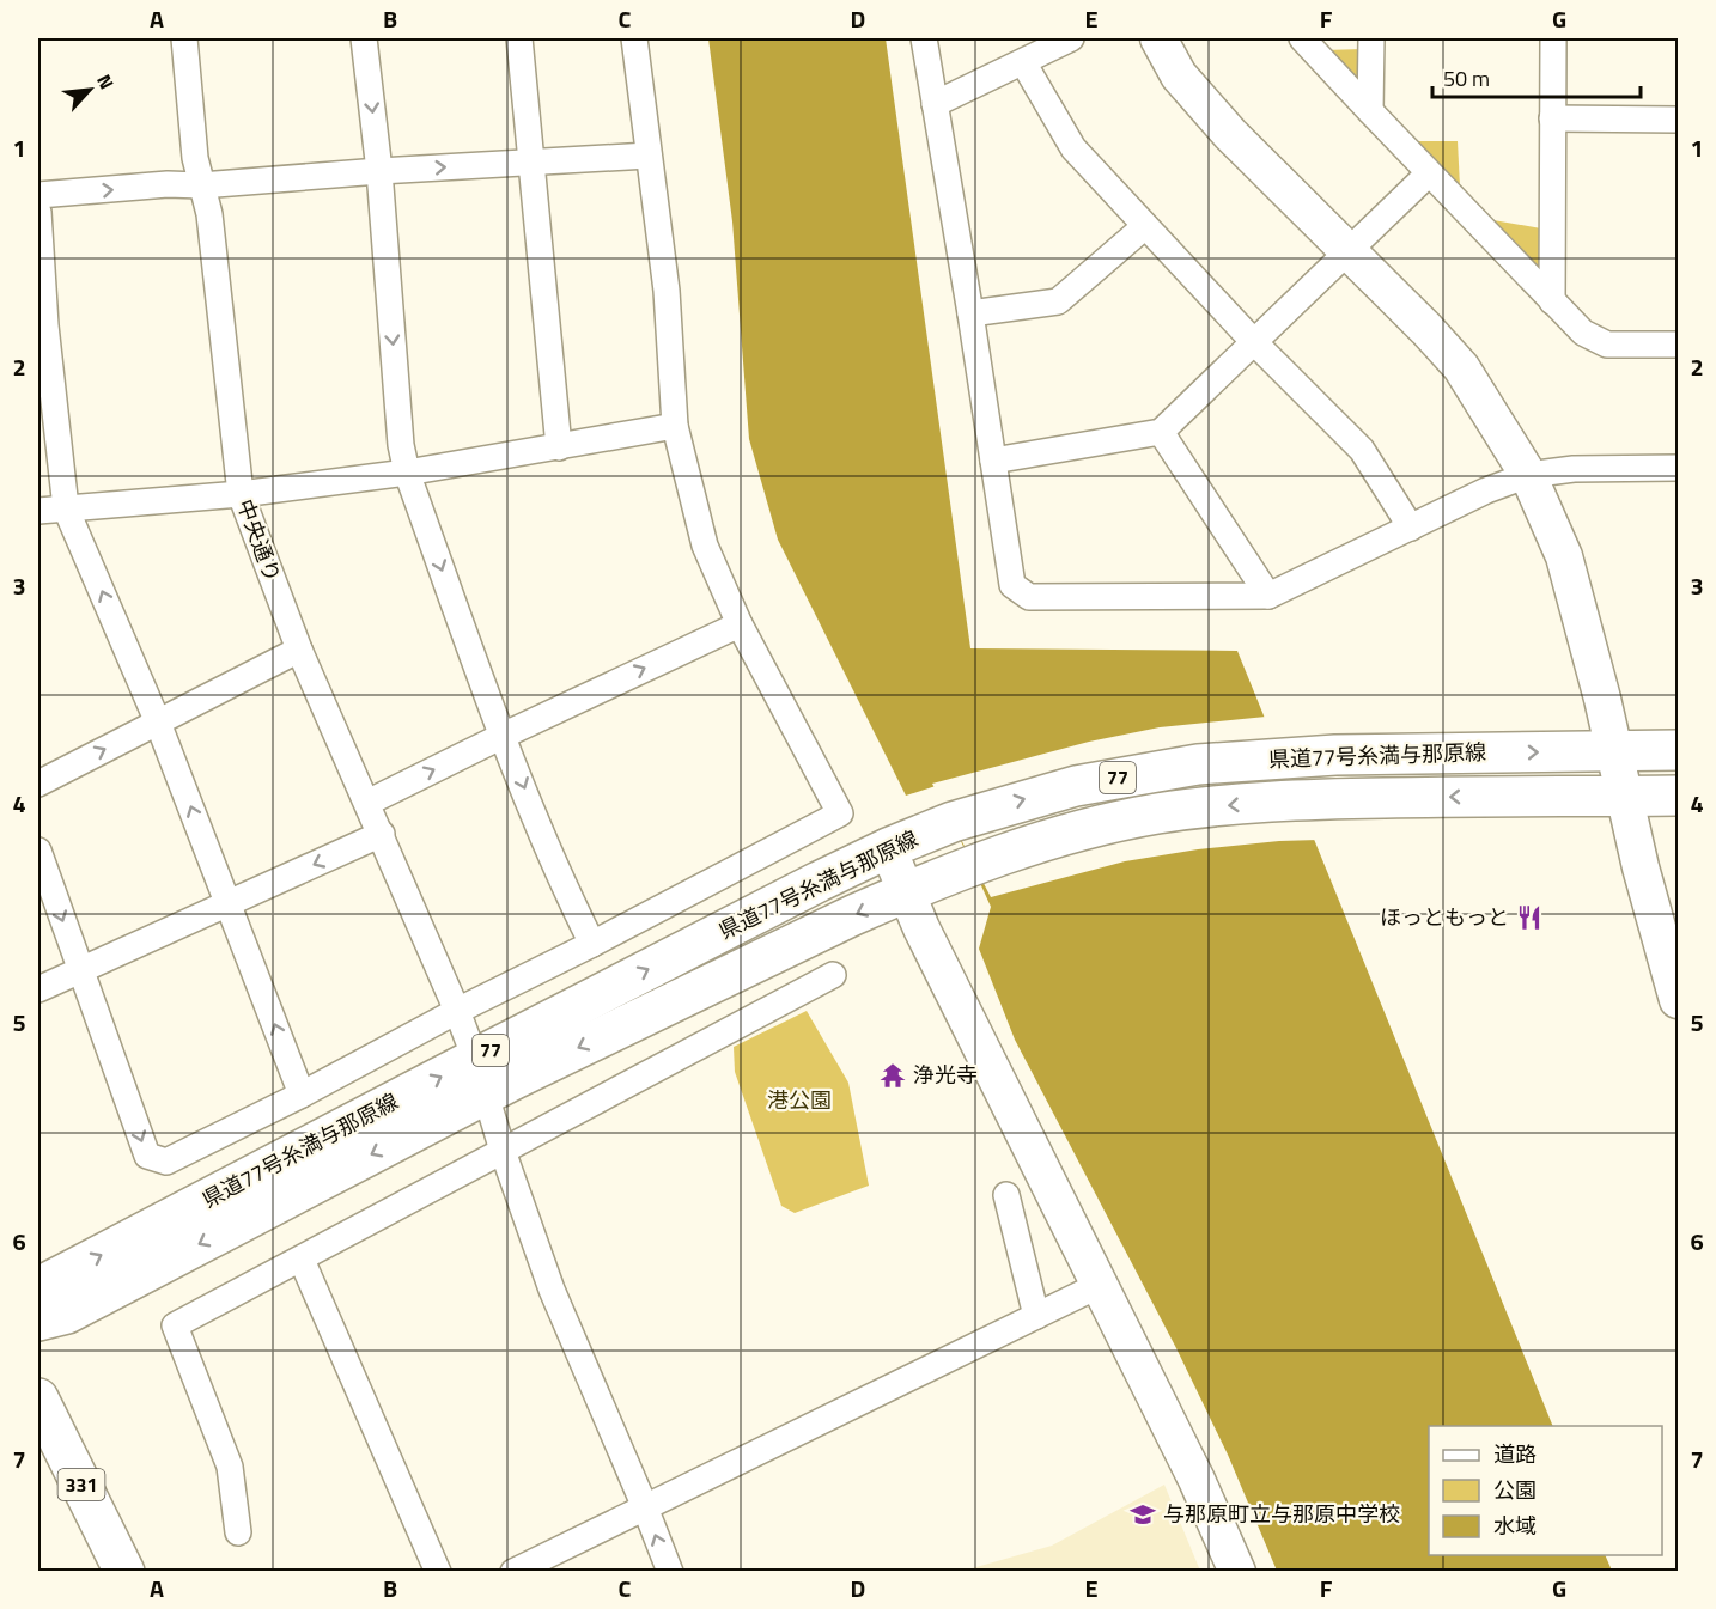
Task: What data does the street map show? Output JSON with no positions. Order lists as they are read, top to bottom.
{
  "streets": {
    "main road": ["県道77号糸満与那原線", "77", "331"],
    "street": ["中央通り"]
  },
  "crossings": [
    ["中央通り", "県道77号糸満与那原線"]
  ],
  "parks": ["港公園"],
  "places": {
    "restaurant": ["ほっともっと"],
    "temple": ["浄光寺"],
    "school or university": ["与那原町立与那原中学校"]
  },
  "legend": ["道路", "公園", "水域"],
  "scale_bar": "50 m",
  "north": "top right",
  "grid": {
    "columns": [
      "A",
      "B",
      "C",
      "D",
      "E",
      "F",
      "G"
    ],
    "rows": [
      "1",
      "2",
      "3",
      "4",
      "5",
      "6",
      "7"
    ]
  }
}
